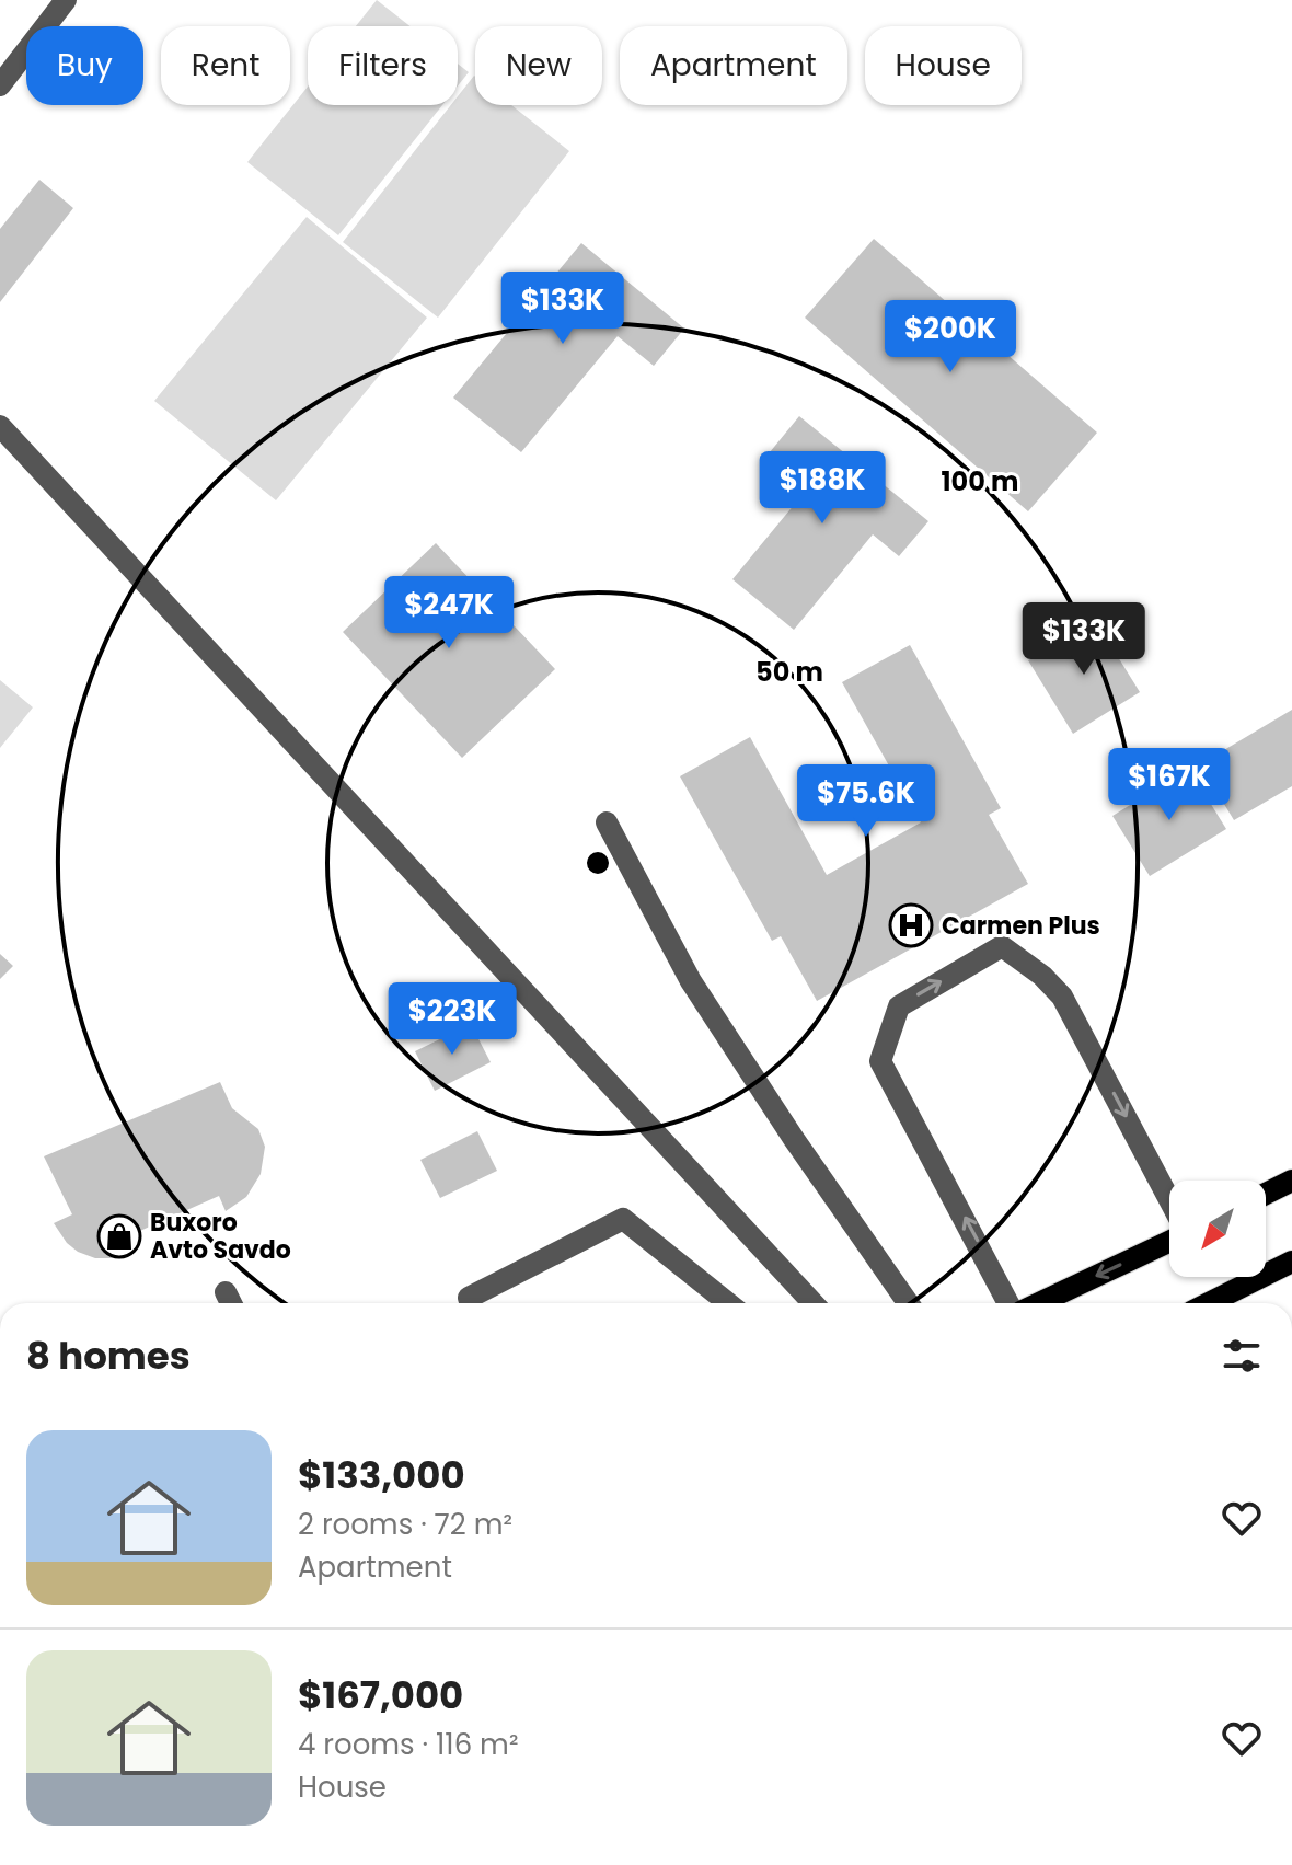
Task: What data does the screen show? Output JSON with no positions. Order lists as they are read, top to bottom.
{
  "places": {
    "hospital": ["Carmen Plus"],
    "shop": ["Buxoro Avto Savdo"]
  },
  "north": "bottom left",
  "page": {
    "chip": [
      "Buy",
      "Rent",
      "Filters",
      "New",
      "Apartment",
      "House"
    ],
    "price": [
      "$133K",
      "$200K",
      "$188K",
      "$247K",
      "$133K",
      "$167K",
      "$75.6K",
      "$223K"
    ],
    "heading": "8 homes",
    "list": [
      {
        "name": "$133,000",
        "note": "2 rooms · 72 m² · Apartment"
      },
      {
        "name": "$167,000",
        "note": "4 rooms · 116 m² · House"
      }
    ]
  },
  "rings": ["100 m", "50 m"]
}
